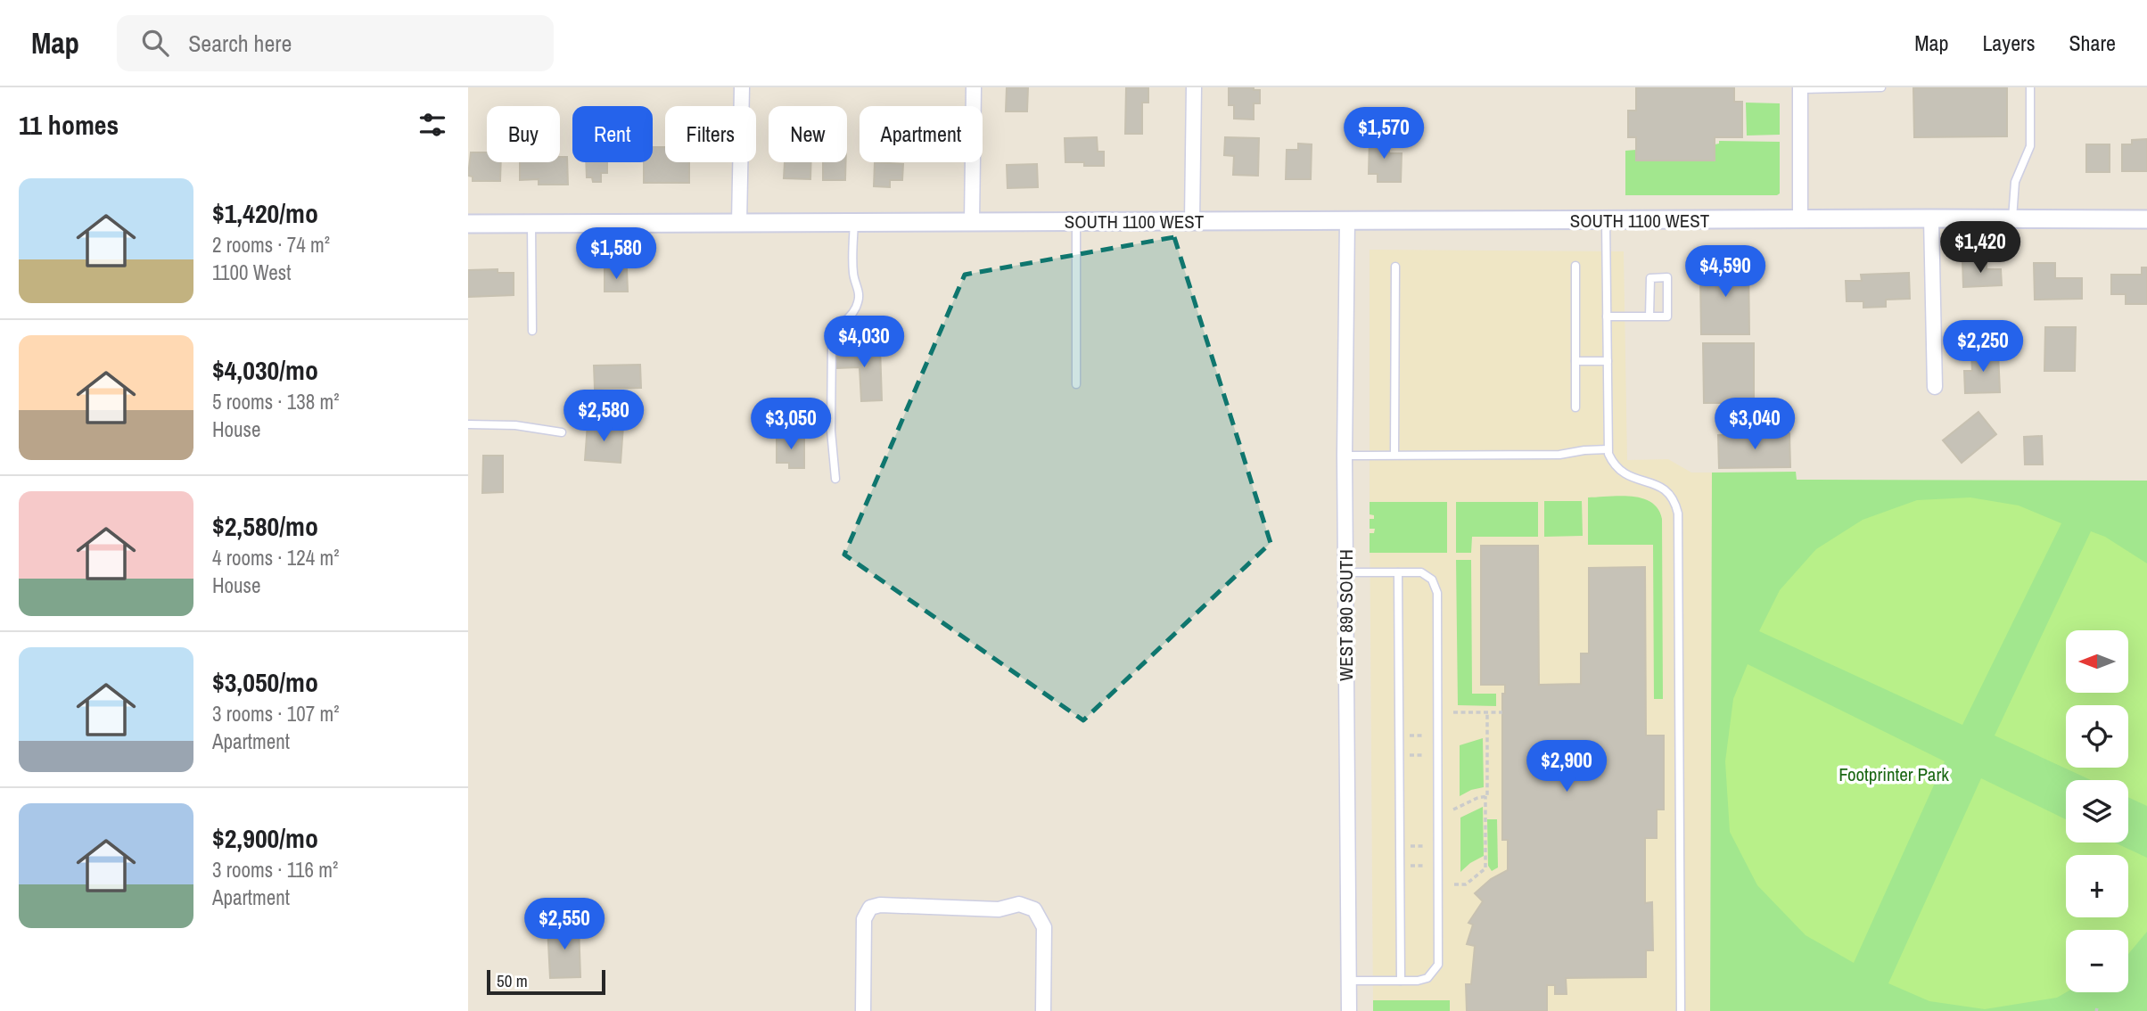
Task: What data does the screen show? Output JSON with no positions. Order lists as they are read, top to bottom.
{
  "streets": {
    "street": ["SOUTH 1100 WEST", "WEST 890 SOUTH"]
  },
  "crossings": [
    ["SOUTH 1100 WEST", "WEST 890 SOUTH"]
  ],
  "parks": ["Footprinter Park"],
  "scale_bar": "50 m",
  "north": "left",
  "page": {
    "header": "Map",
    "search": "Search here",
    "nav": ["Map", "Layers", "Share"],
    "heading": "11 homes",
    "chip": [
      "Buy",
      "Rent",
      "Filters",
      "New",
      "Apartment"
    ],
    "price": [
      "$1,570",
      "$1,420",
      "$1,580",
      "$4,590",
      "$4,030",
      "$2,250",
      "$2,580",
      "$3,050",
      "$3,040",
      "$2,900",
      "$2,550"
    ],
    "list": [
      {
        "name": "$1,420/mo",
        "note": "2 rooms · 74 m² · 1100 West"
      },
      {
        "name": "$4,030/mo",
        "note": "5 rooms · 138 m² · House"
      },
      {
        "name": "$2,580/mo",
        "note": "4 rooms · 124 m² · House"
      },
      {
        "name": "$3,050/mo",
        "note": "3 rooms · 107 m² · Apartment"
      },
      {
        "name": "$2,900/mo",
        "note": "3 rooms · 116 m² · Apartment"
      }
    ],
    "map_buttons": ["+", "−"],
    "scale": "50 m"
  }
}
